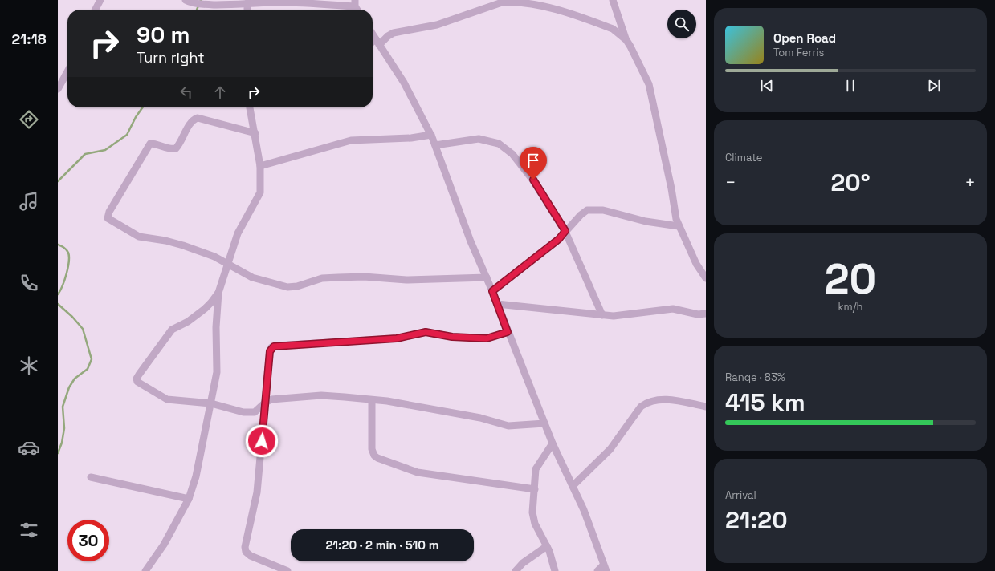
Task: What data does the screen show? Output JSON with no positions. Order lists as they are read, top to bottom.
{
  "page": {
    "tabs": "21:18",
    "turn": ["90 m", "Turn right"],
    "song": ["Open Road", "Tom Ferris"],
    "tile": [
      "Climate",
      ["20", "km/h"],
      ["Range · 83%", "415 km"],
      ["Arrival", "21:20"]
    ],
    "heat": ["−", "20°", "+"],
    "limit": "30",
    "trip": "21:20 · 2 min · 510 m"
  }
}
